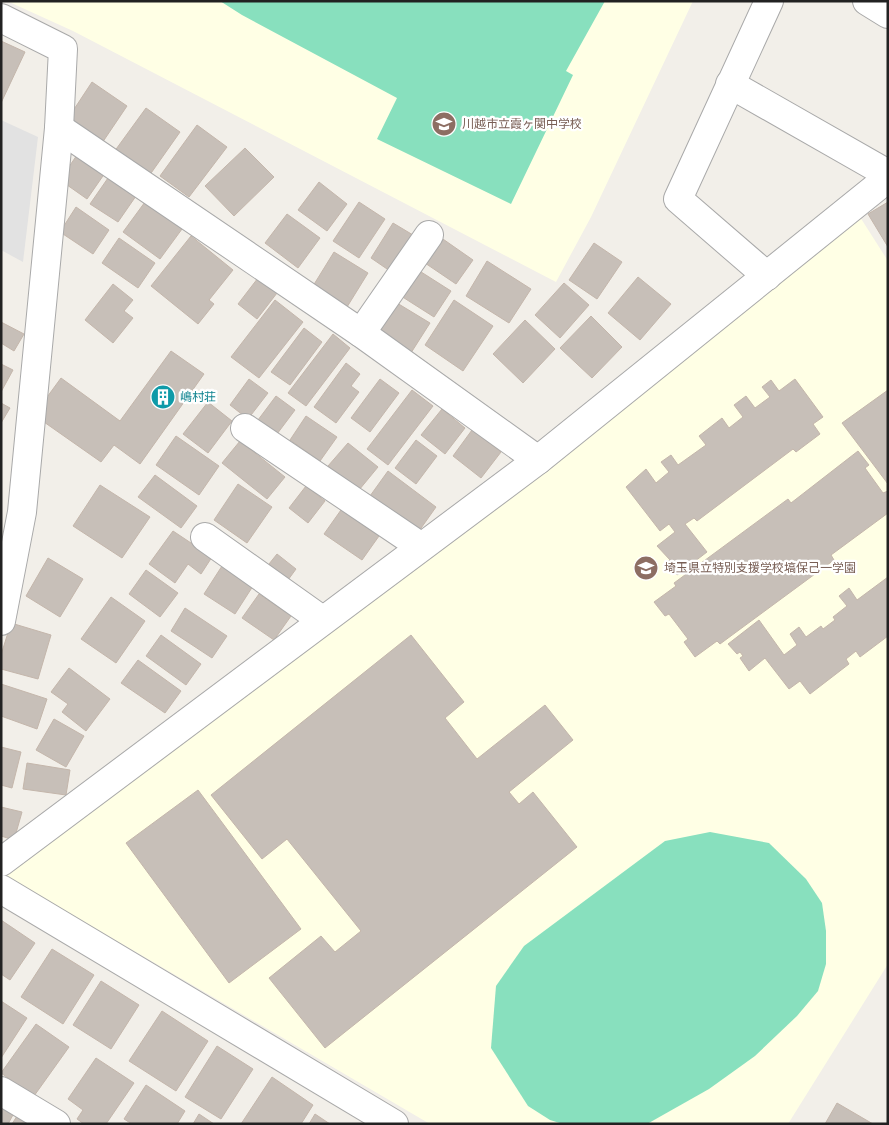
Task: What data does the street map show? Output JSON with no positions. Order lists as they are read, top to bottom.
{
  "places": {
    "school or university": ["川越市立霞ヶ関中学校", "埼玉県立特別支援学校塙保己一学園"],
    "building": ["嶋村荘"]
  }
}
